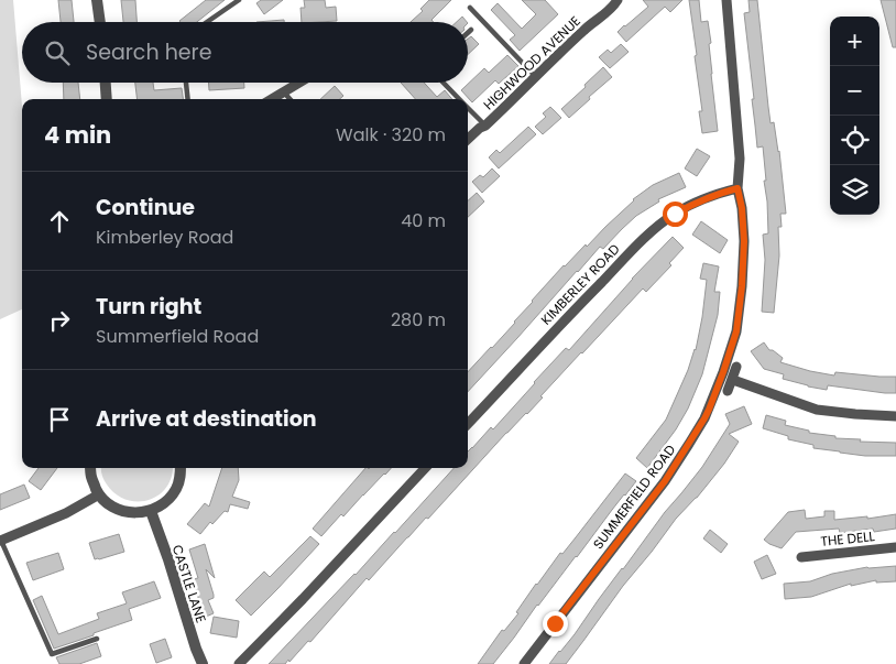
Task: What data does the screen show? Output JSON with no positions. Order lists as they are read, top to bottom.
{
  "streets": {
    "street": [
      "HIGHWOOD AVENUE",
      "KIMBERLEY ROAD",
      "SUMMERFIELD ROAD",
      "THE DELL",
      "CASTLE LANE"
    ]
  },
  "crossings": [
    ["KIMBERLEY ROAD", "SUMMERFIELD ROAD"]
  ],
  "page": {
    "map_buttons": ["+", "−"],
    "search": "Search here",
    "heading": ["4 min", "Walk · 320 m"],
    "list": [
      ["Continue", "Kimberley Road", "40 m"],
      ["Turn right", "Summerfield Road", "280 m"],
      "Arrive at destination"
    ]
  }
}
